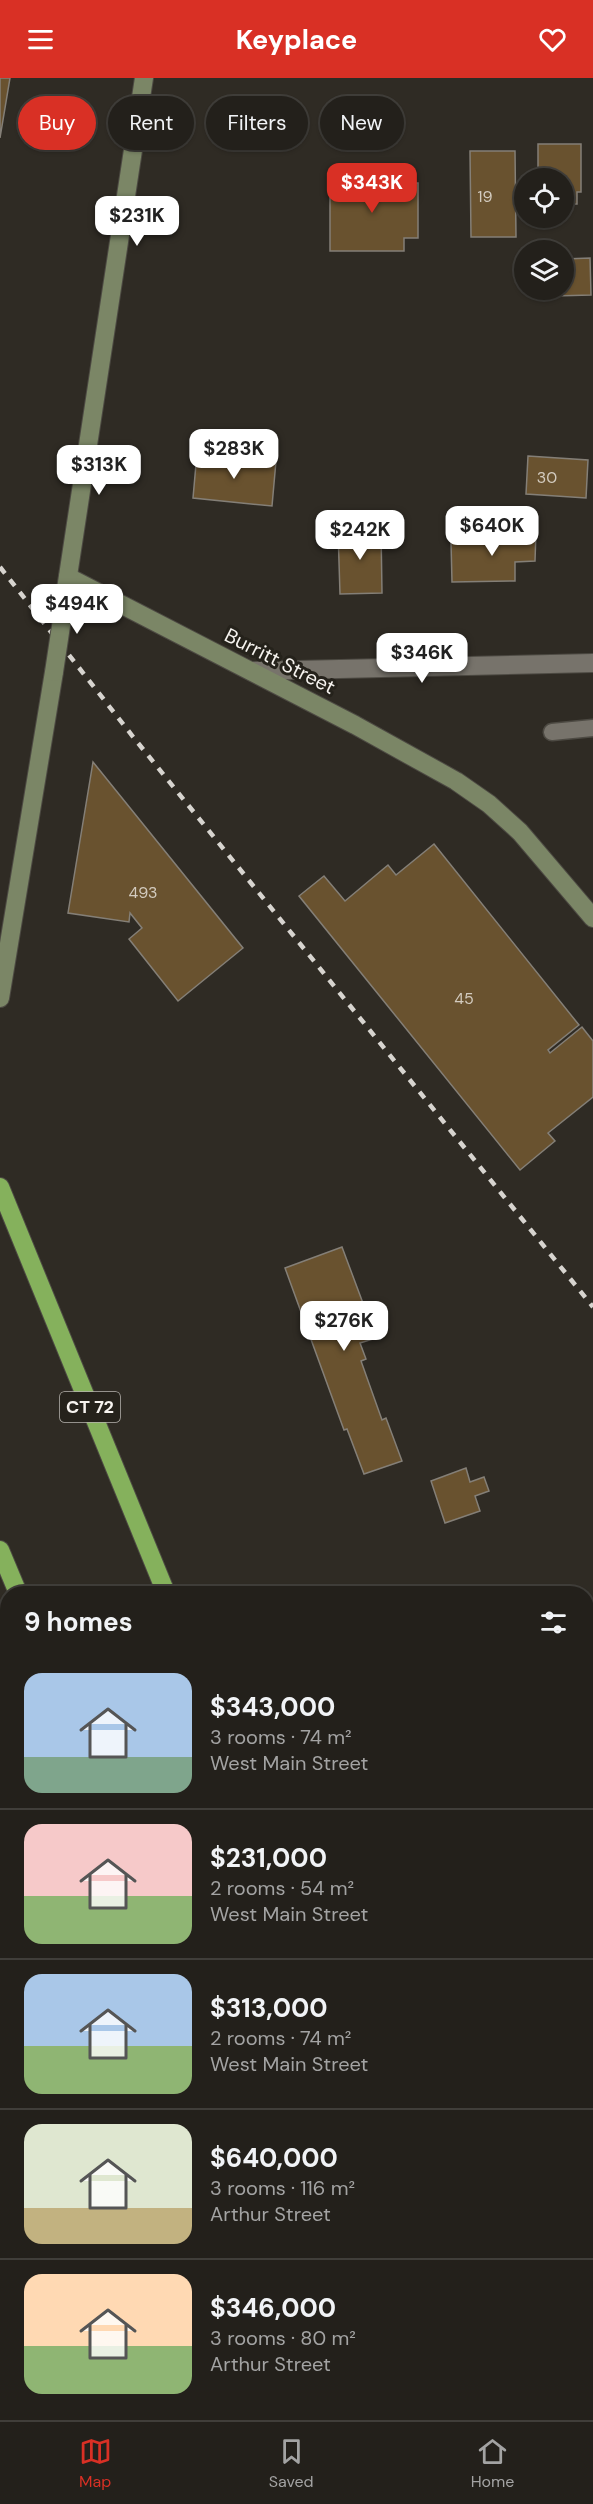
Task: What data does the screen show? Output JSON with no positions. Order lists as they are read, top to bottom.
{
  "streets": {
    "highway": ["CT 72"],
    "main road": ["Burritt Street"]
  },
  "house_numbers": [
    "19",
    "30",
    "493",
    "45"
  ],
  "page": {
    "header": "Keyplace",
    "chip": [
      "Buy",
      "Rent",
      "Filters",
      "New"
    ],
    "price": [
      "$343K",
      "$231K",
      "$283K",
      "$313K",
      "$640K",
      "$242K",
      "$494K",
      "$346K",
      "$276K"
    ],
    "heading": "9 homes",
    "list": [
      {
        "name": "$343,000",
        "note": "3 rooms · 74 m² · West Main Street"
      },
      {
        "name": "$231,000",
        "note": "2 rooms · 54 m² · West Main Street"
      },
      {
        "name": "$313,000",
        "note": "2 rooms · 74 m² · West Main Street"
      },
      {
        "name": "$640,000",
        "note": "3 rooms · 116 m² · Arthur Street"
      },
      {
        "name": "$346,000",
        "note": "3 rooms · 80 m² · Arthur Street"
      }
    ],
    "tabs": ["Map", "Saved", "Home"]
  }
}
